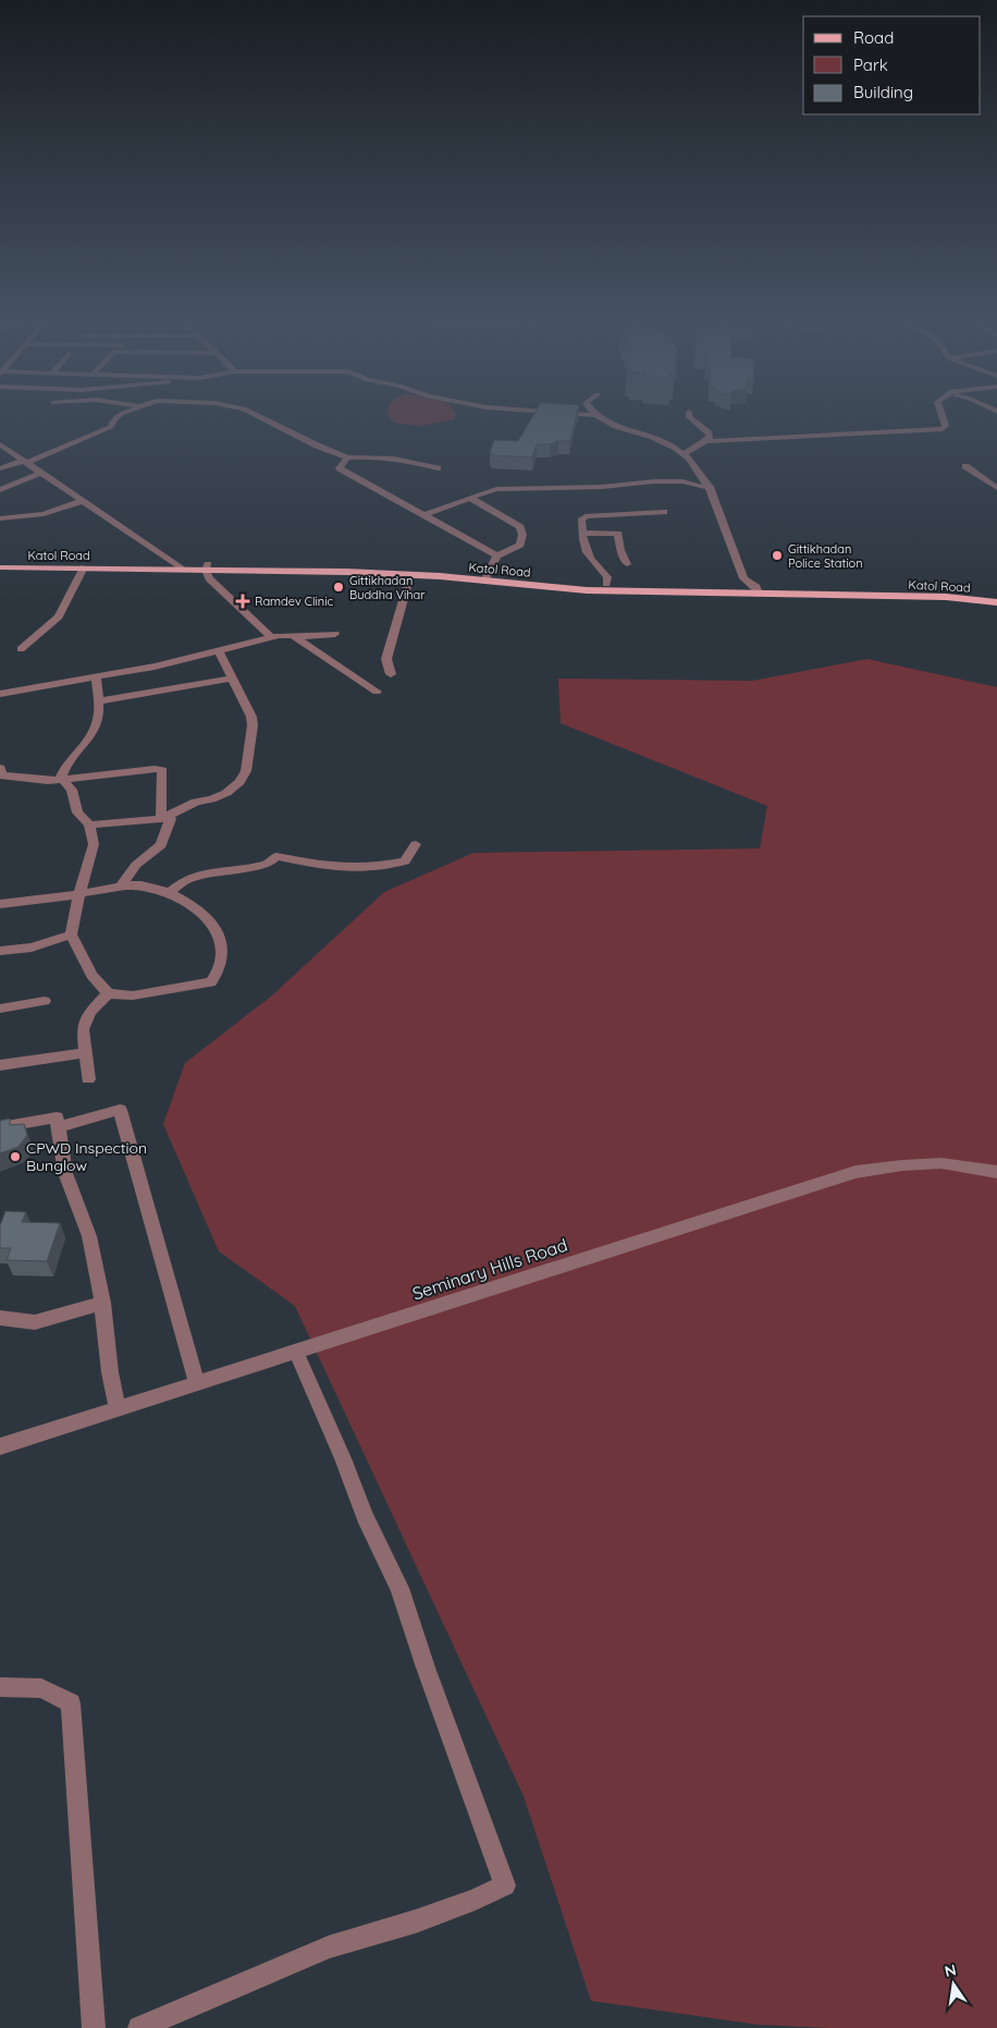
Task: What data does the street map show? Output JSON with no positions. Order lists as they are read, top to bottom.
{
  "streets": {
    "main road": ["Katol Road"],
    "street": ["Seminary Hills Road"]
  },
  "places": {
    "other": ["Gittikhadan Police Station", "Gittikhadan Buddha Vihar", "CPWD Inspection Bunglow"],
    "health": ["Ramdev Clinic"]
  },
  "legend": ["Road", "Park", "Building"],
  "north": "top"
}
